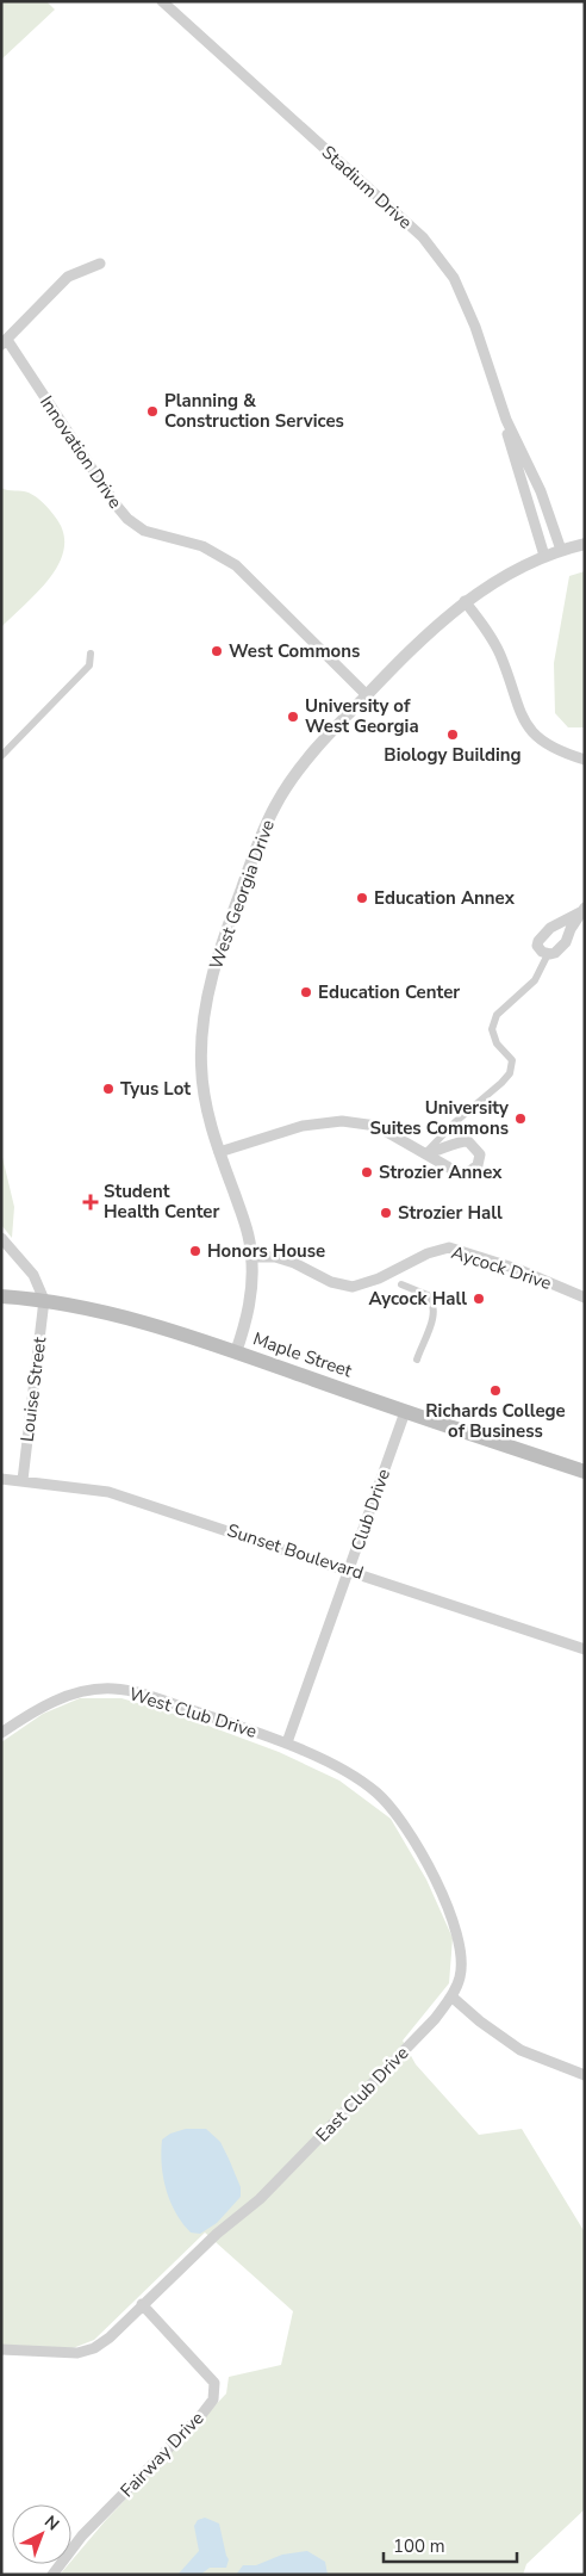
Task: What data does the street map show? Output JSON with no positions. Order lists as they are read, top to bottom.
{
  "streets": {
    "main road": ["Maple Street"],
    "street": [
      "Stadium Drive",
      "Innovation Drive",
      "West Georgia Drive",
      "Aycock Drive",
      "Louise Street",
      "Club Drive",
      "Sunset Boulevard",
      "West Club Drive",
      "East Club Drive",
      "Fairway Drive"
    ]
  },
  "crossings": [
    ["Stadium Drive", "West Georgia Drive"],
    ["Innovation Drive", "West Georgia Drive"],
    ["West Georgia Drive", "Aycock Drive"],
    ["West Georgia Drive", "Maple Street"],
    ["Maple Street", "Louise Street"],
    ["Maple Street", "Club Drive"],
    ["Louise Street", "Sunset Boulevard"],
    ["Club Drive", "Sunset Boulevard"],
    ["Club Drive", "West Club Drive"],
    ["Club Drive", "East Club Drive"],
    ["West Club Drive", "East Club Drive"],
    ["East Club Drive", "Fairway Drive"]
  ],
  "places": {
    "other": [
      "Planning & Construction Services",
      "West Commons",
      "University of West Georgia",
      "Biology Building",
      "Education Annex",
      "Education Center",
      "Tyus Lot",
      "University Suites Commons",
      "Strozier Annex",
      "Strozier Hall",
      "Honors House",
      "Aycock Hall",
      "Richards College of Business"
    ],
    "health": ["Student Health Center"]
  },
  "scale_bar": "100 m",
  "north": "top right"
}
